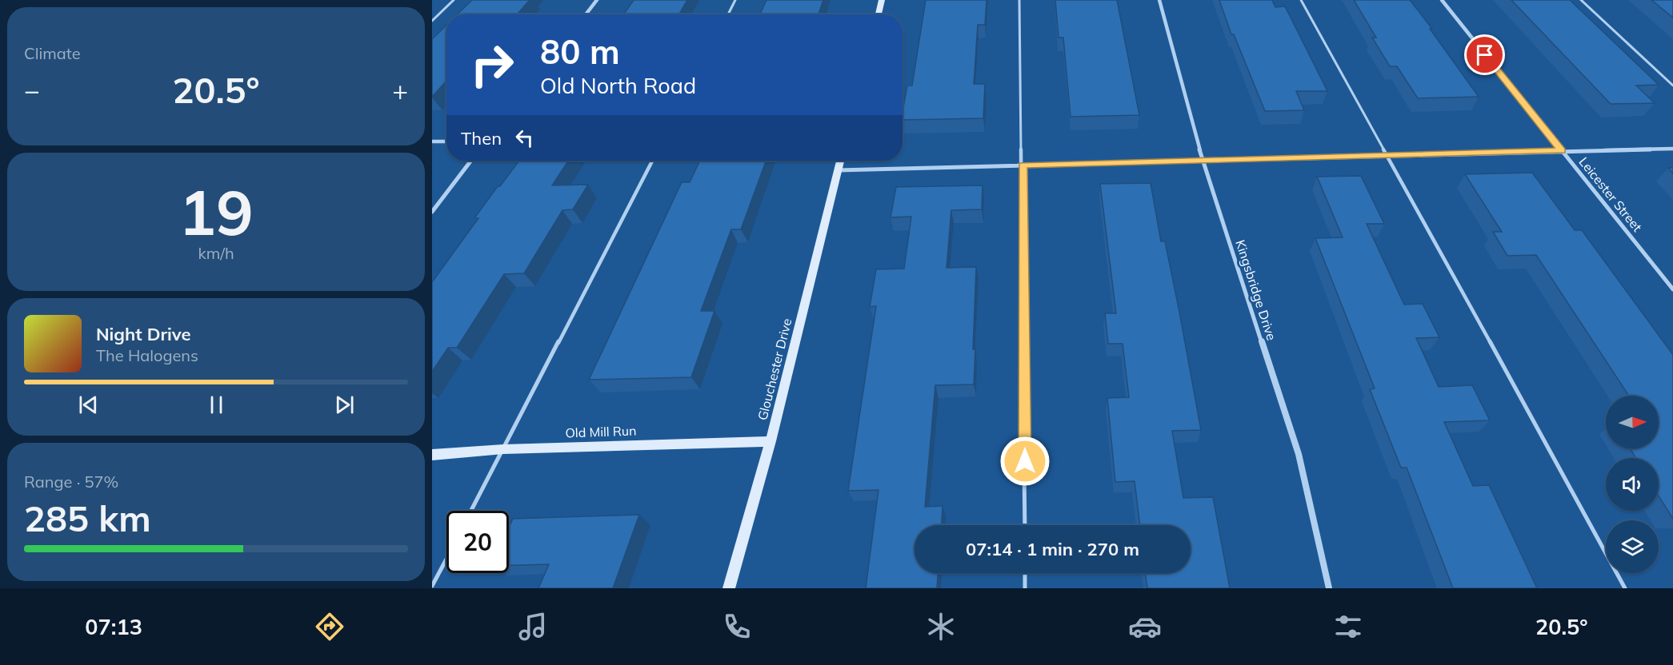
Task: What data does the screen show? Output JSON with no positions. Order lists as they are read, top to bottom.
{
  "streets": {
    "street": [
      "Leicester Street",
      "Kingsbridge Drive",
      "Glouchester Drive",
      "Old Mill Run"
    ]
  },
  "crossings": [
    ["Glouchester Drive", "Old Mill Run"]
  ],
  "north": "right",
  "page": {
    "tile": [
      "Climate",
      ["19", "km/h"],
      ["Range · 57%", "285 km"]
    ],
    "turn": ["80 m", "Old North Road"],
    "heat": ["−", "20.5°", "+"],
    "then": "Then",
    "song": ["Night Drive", "The Halogens"],
    "limit": "20",
    "trip": "07:14 · 1 min · 270 m",
    "tabs": ["07:13", "20.5°"]
  }
}
